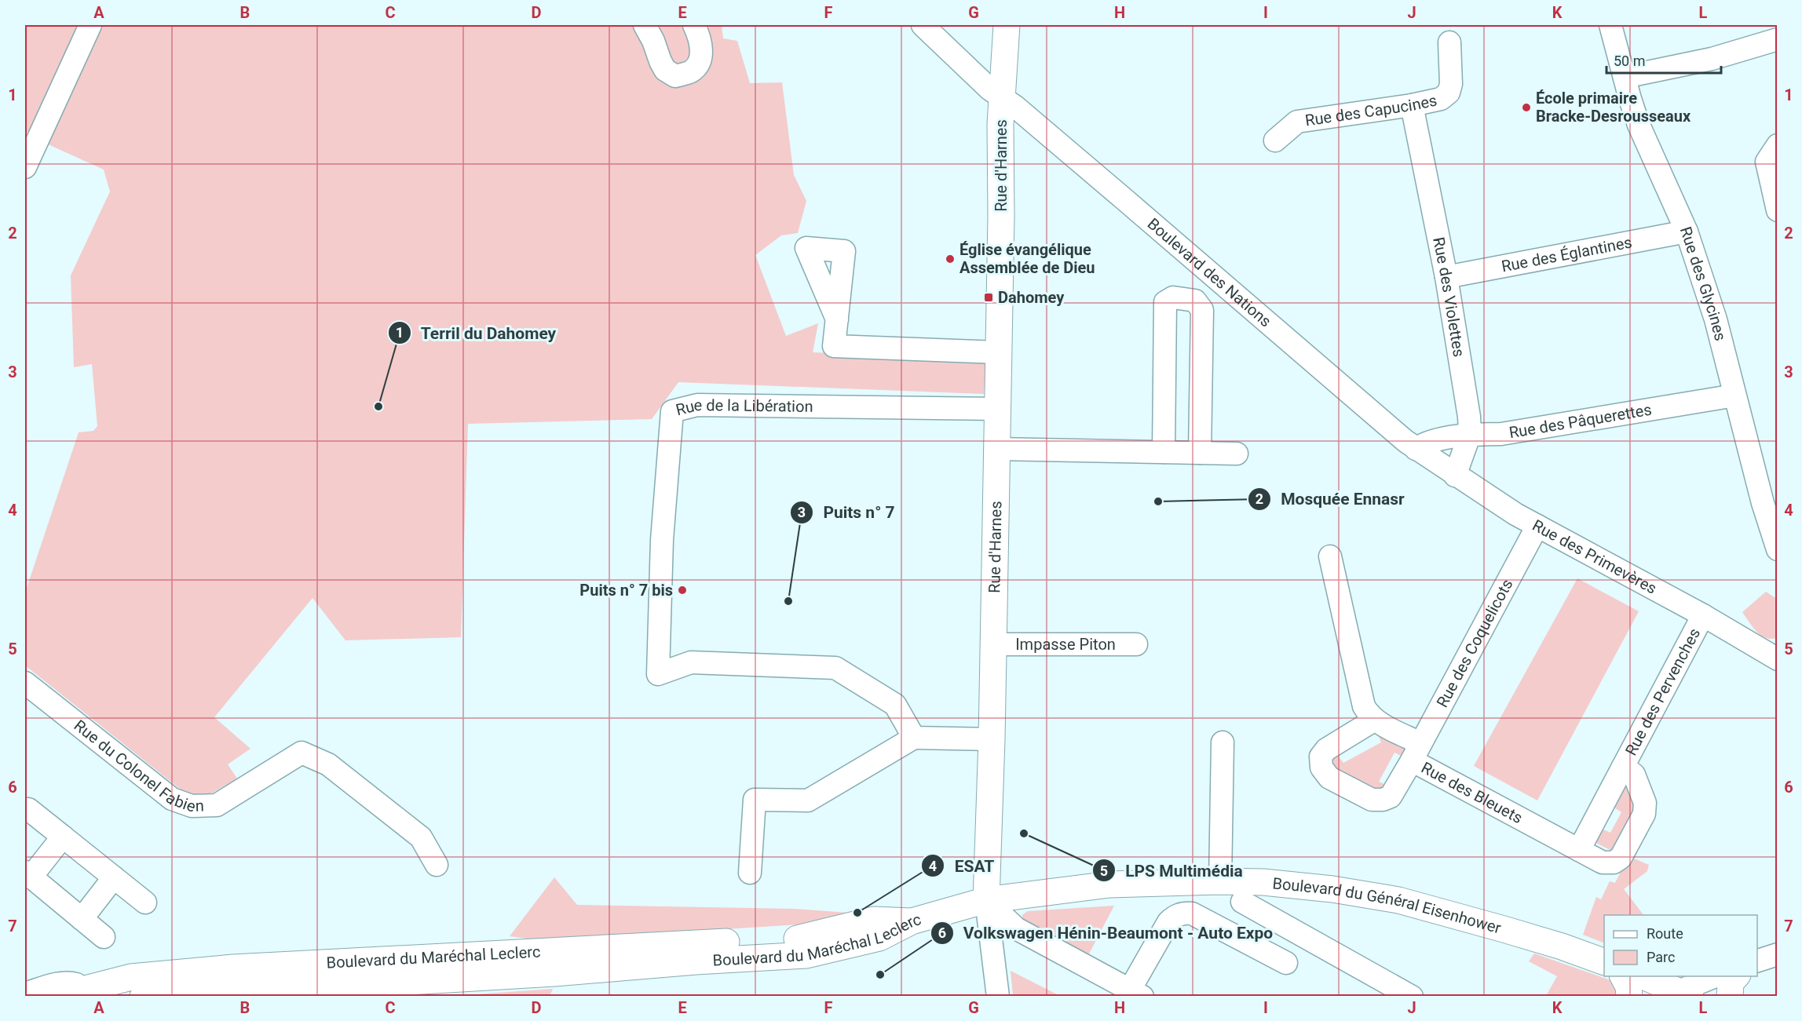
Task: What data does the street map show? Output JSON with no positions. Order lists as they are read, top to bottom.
{
  "streets": {
    "main road": ["Rue d'Harnes", "Boulevard du Général Eisenhower", "Boulevard du Maréchal Leclerc"],
    "street": [
      "Rue des Capucines",
      "Rue des Églantines",
      "Boulevard des Nations",
      "Rue des Glycines",
      "Rue des Violettes",
      "Rue de la Libération",
      "Rue des Pâquerettes",
      "Rue des Primevères",
      "Rue des Coquelicots",
      "Impasse Piton",
      "Rue des Pervenches",
      "Rue du Colonel Fabien",
      "Rue des Bleuets"
    ]
  },
  "crossings": [
    ["Rue des Capucines", "Rue des Violettes"],
    ["Rue d'Harnes", "Boulevard des Nations"],
    ["Rue d'Harnes", "Rue de la Libération"],
    ["Rue d'Harnes", "Impasse Piton"],
    ["Rue d'Harnes", "Boulevard du Général Eisenhower"],
    ["Rue des Églantines", "Rue des Glycines"],
    ["Rue des Églantines", "Rue des Violettes"],
    ["Boulevard des Nations", "Rue des Primevères"],
    ["Rue des Glycines", "Rue des Pâquerettes"],
    ["Rue des Violettes", "Rue des Pâquerettes"],
    ["Rue des Primevères", "Rue des Coquelicots"],
    ["Rue des Primevères", "Rue des Pervenches"],
    ["Rue des Coquelicots", "Rue des Bleuets"],
    ["Rue des Pervenches", "Rue des Bleuets"],
    ["Boulevard du Général Eisenhower", "Boulevard du Maréchal Leclerc"]
  ],
  "places": {
    "other": [
      "École primaire Bracke-Desrousseaux",
      "Église évangélique Assemblée de Dieu",
      "Terril du Dahomey",
      "Mosquée Ennasr",
      "Puits n° 7 bis",
      "Puits n° 7",
      "LPS Multimédia",
      "ESAT",
      "Volkswagen Hénin-Beaumont - Auto Expo"
    ],
    "transit": ["Dahomey"]
  },
  "legend": ["Route", "Parc"],
  "scale_bar": "50 m",
  "grid": {
    "columns": [
      "A",
      "B",
      "C",
      "D",
      "E",
      "F",
      "G",
      "H",
      "I",
      "J",
      "K",
      "L"
    ],
    "rows": [
      "1",
      "2",
      "3",
      "4",
      "5",
      "6",
      "7"
    ]
  }
}
